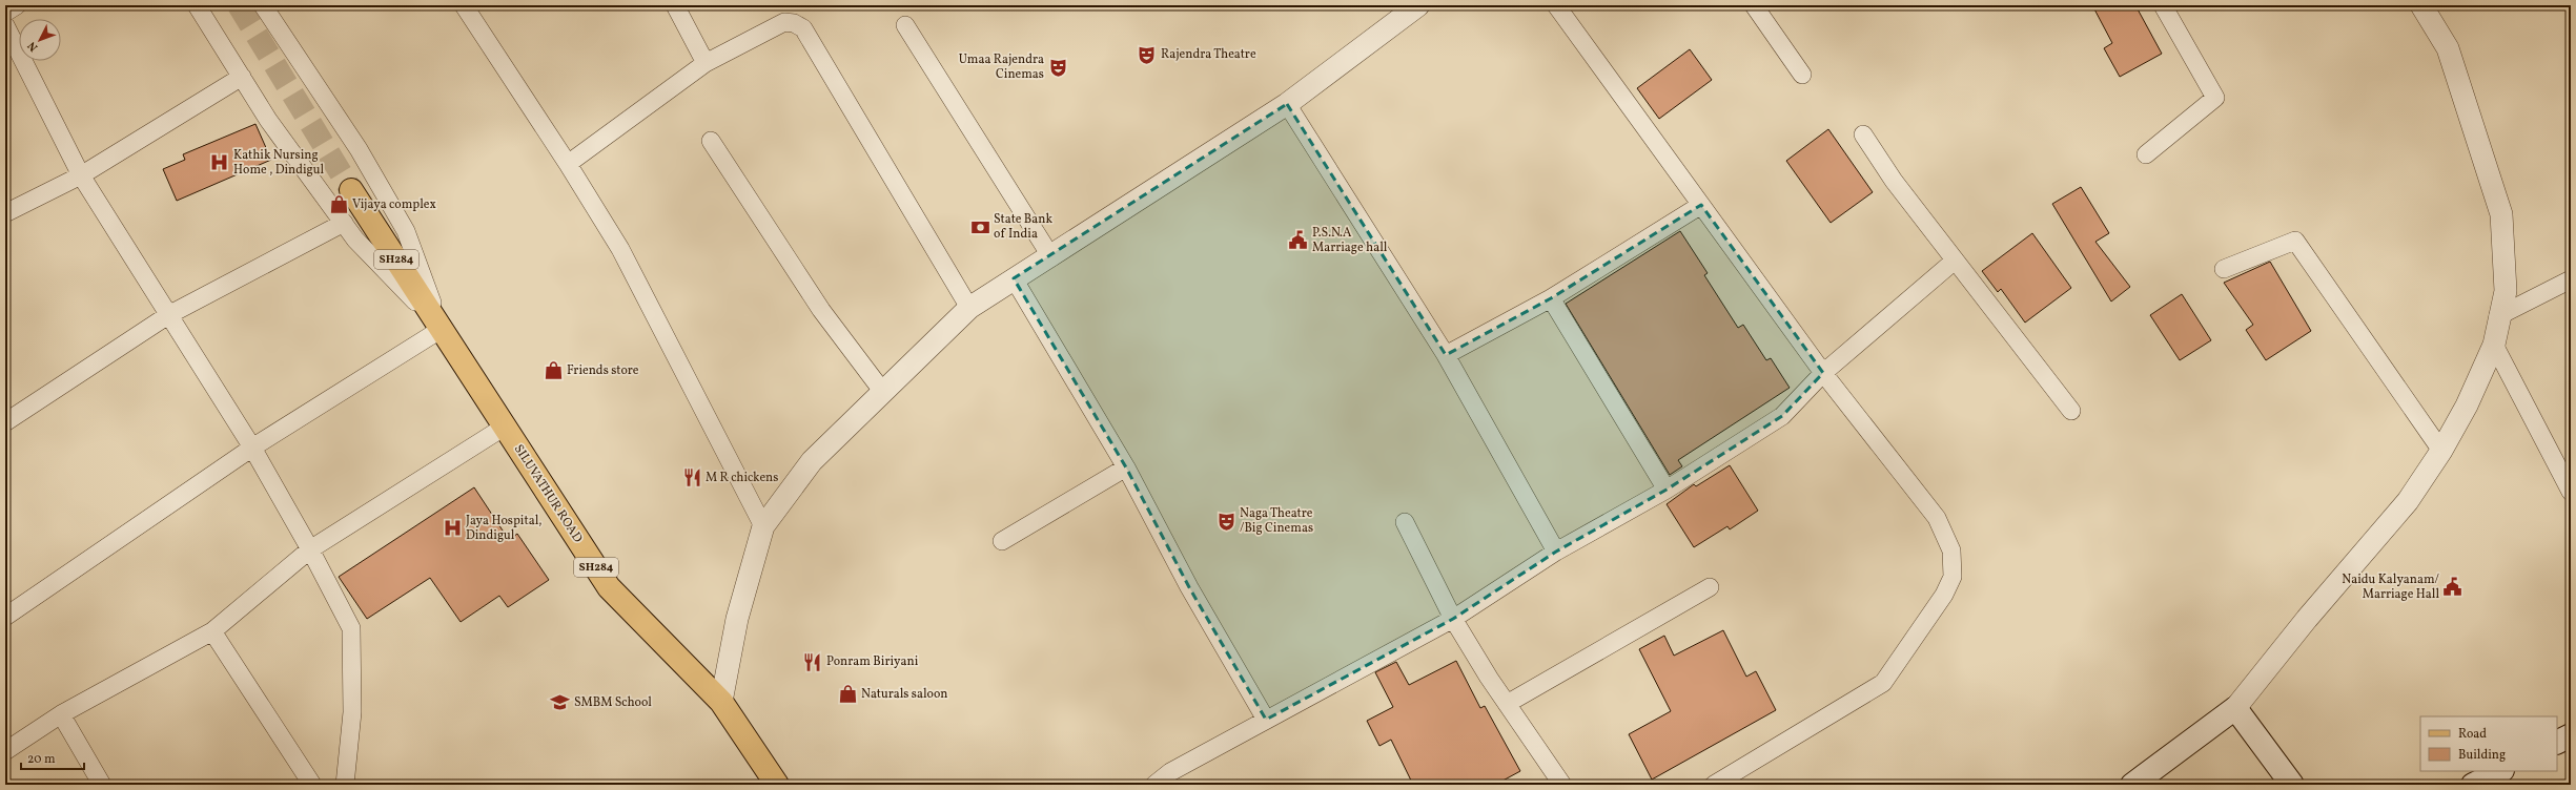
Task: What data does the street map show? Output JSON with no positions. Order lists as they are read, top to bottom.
{
  "streets": {
    "main road": ["SH284", "SILUVATHUR ROAD"]
  },
  "crossings": [
    ["SH284", "SILUVATHUR ROAD"]
  ],
  "places": {
    "theatre": ["Rajendra Theatre", "Umaa Rajendra Cinemas", "Naga Theatre /Big Cinemas"],
    "hospital": ["Kathik Nursing Home , Dindigul", "Jaya Hospital, Dindigul"],
    "shop": ["Vijaya complex", "Friends store", "Naturals saloon"],
    "bank": ["State Bank of India"],
    "public building": ["P.S.N.A Marriage hall", "Naidu Kalyanam/ Marriage Hall"],
    "restaurant": ["M R chickens", "Ponram Biriyani"],
    "school or university": ["SMBM School"]
  },
  "legend": ["Road", "Building"],
  "scale_bar": "20 m",
  "north": "bottom left"
}
